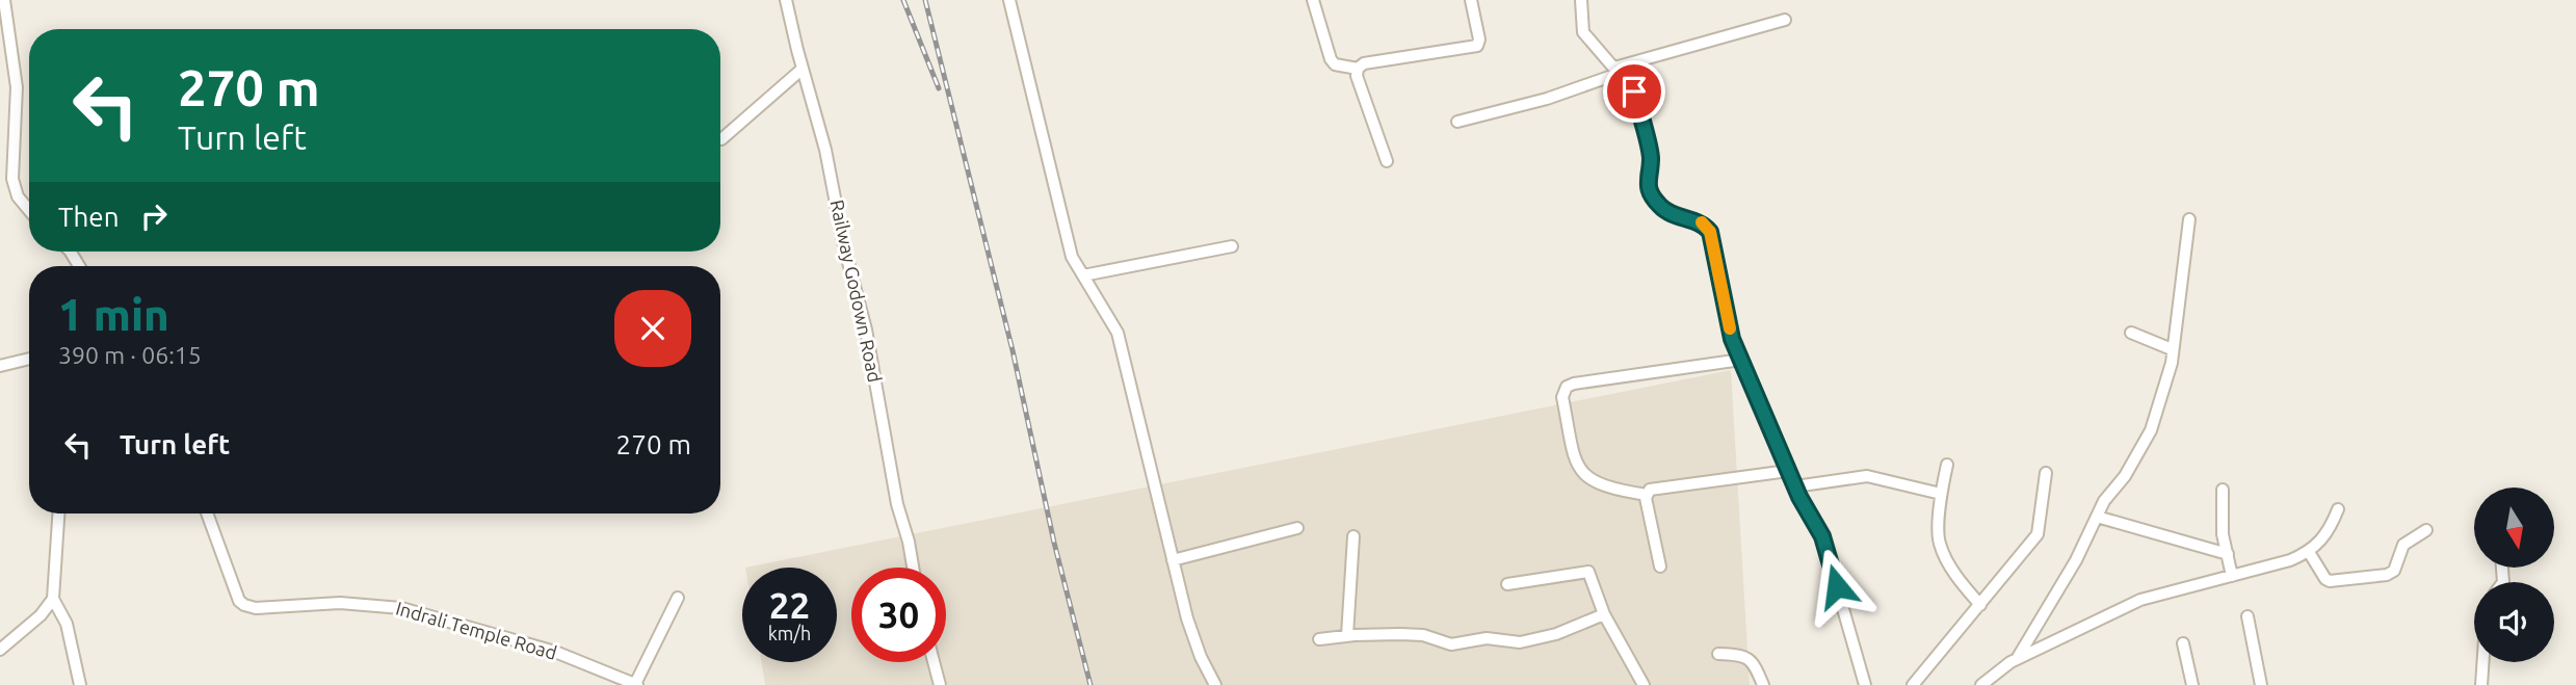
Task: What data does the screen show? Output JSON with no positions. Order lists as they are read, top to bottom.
{
  "streets": {
    "street": ["Railway Godown Road", "Indrali Temple Road"]
  },
  "north": "bottom",
  "page": {
    "turn": ["270 m", "Turn left"],
    "then": "Then",
    "heading": ["1 min", "390 m · 06:15"],
    "list": [
      {
        "name": "Turn left",
        "value": "270 m"
      }
    ],
    "speed": "22 km/h",
    "limit": "30"
  }
}
